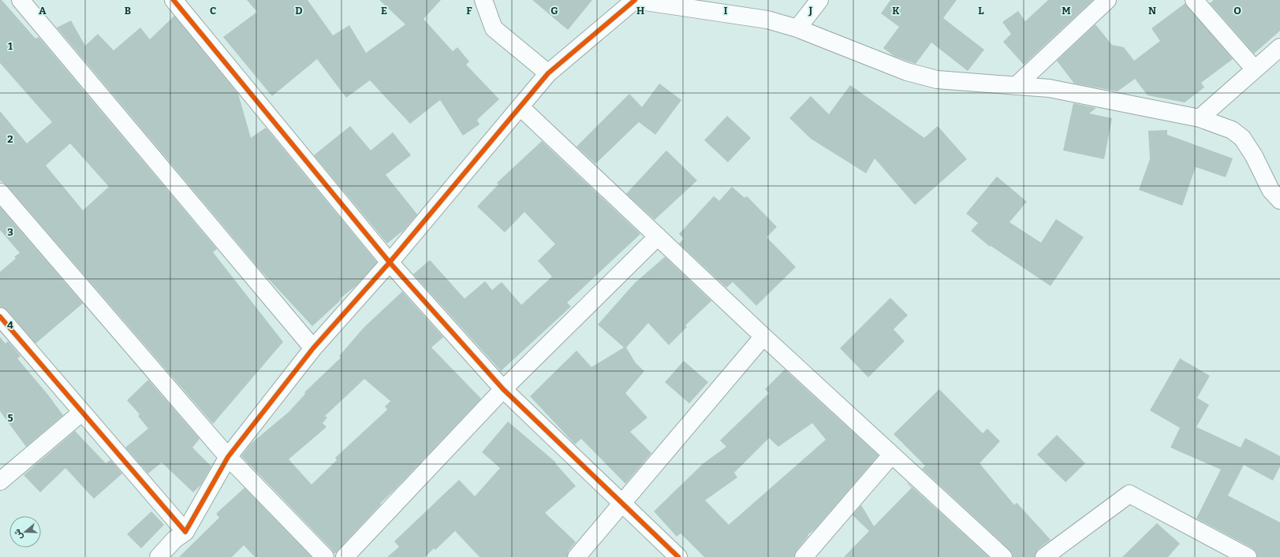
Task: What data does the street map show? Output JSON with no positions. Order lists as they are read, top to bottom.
{
  "north": "left",
  "grid": {
    "columns": [
      "A",
      "B",
      "C",
      "D",
      "E",
      "F",
      "G",
      "H",
      "I",
      "J",
      "K",
      "L",
      "M",
      "N",
      "O"
    ],
    "rows": [
      "1",
      "2",
      "3",
      "4",
      "5"
    ]
  }
}
